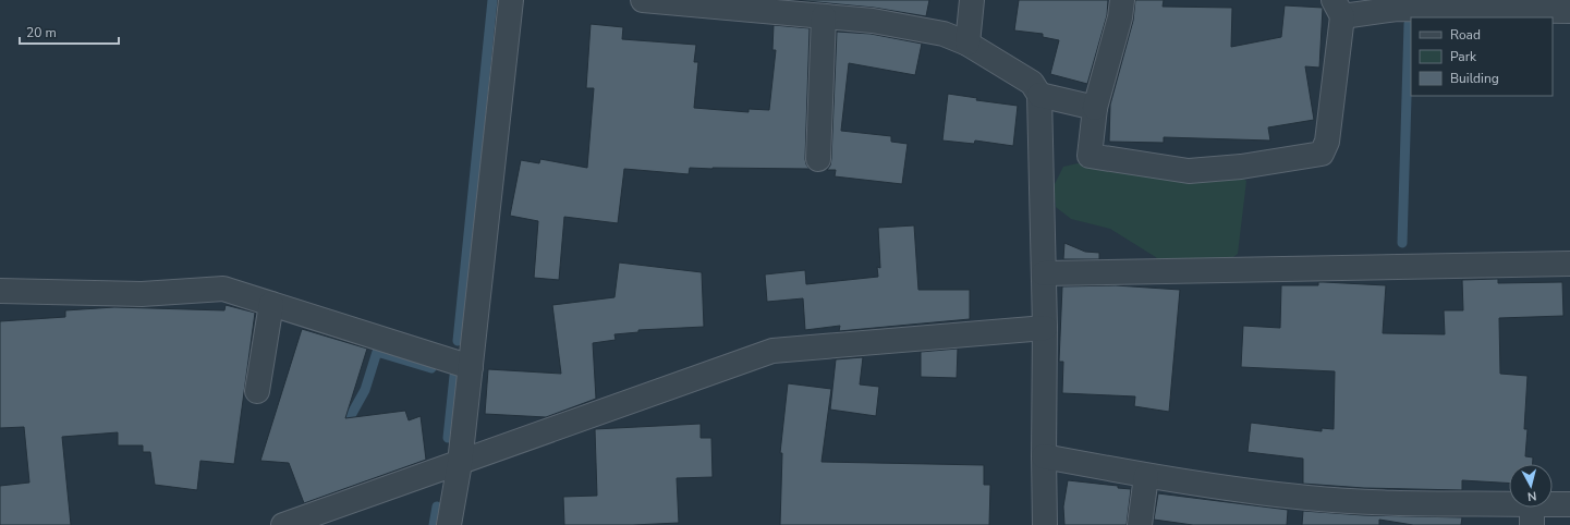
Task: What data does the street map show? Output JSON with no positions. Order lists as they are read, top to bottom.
{
  "legend": ["Road", "Park", "Building"],
  "scale_bar": "20 m",
  "north": "bottom"
}
